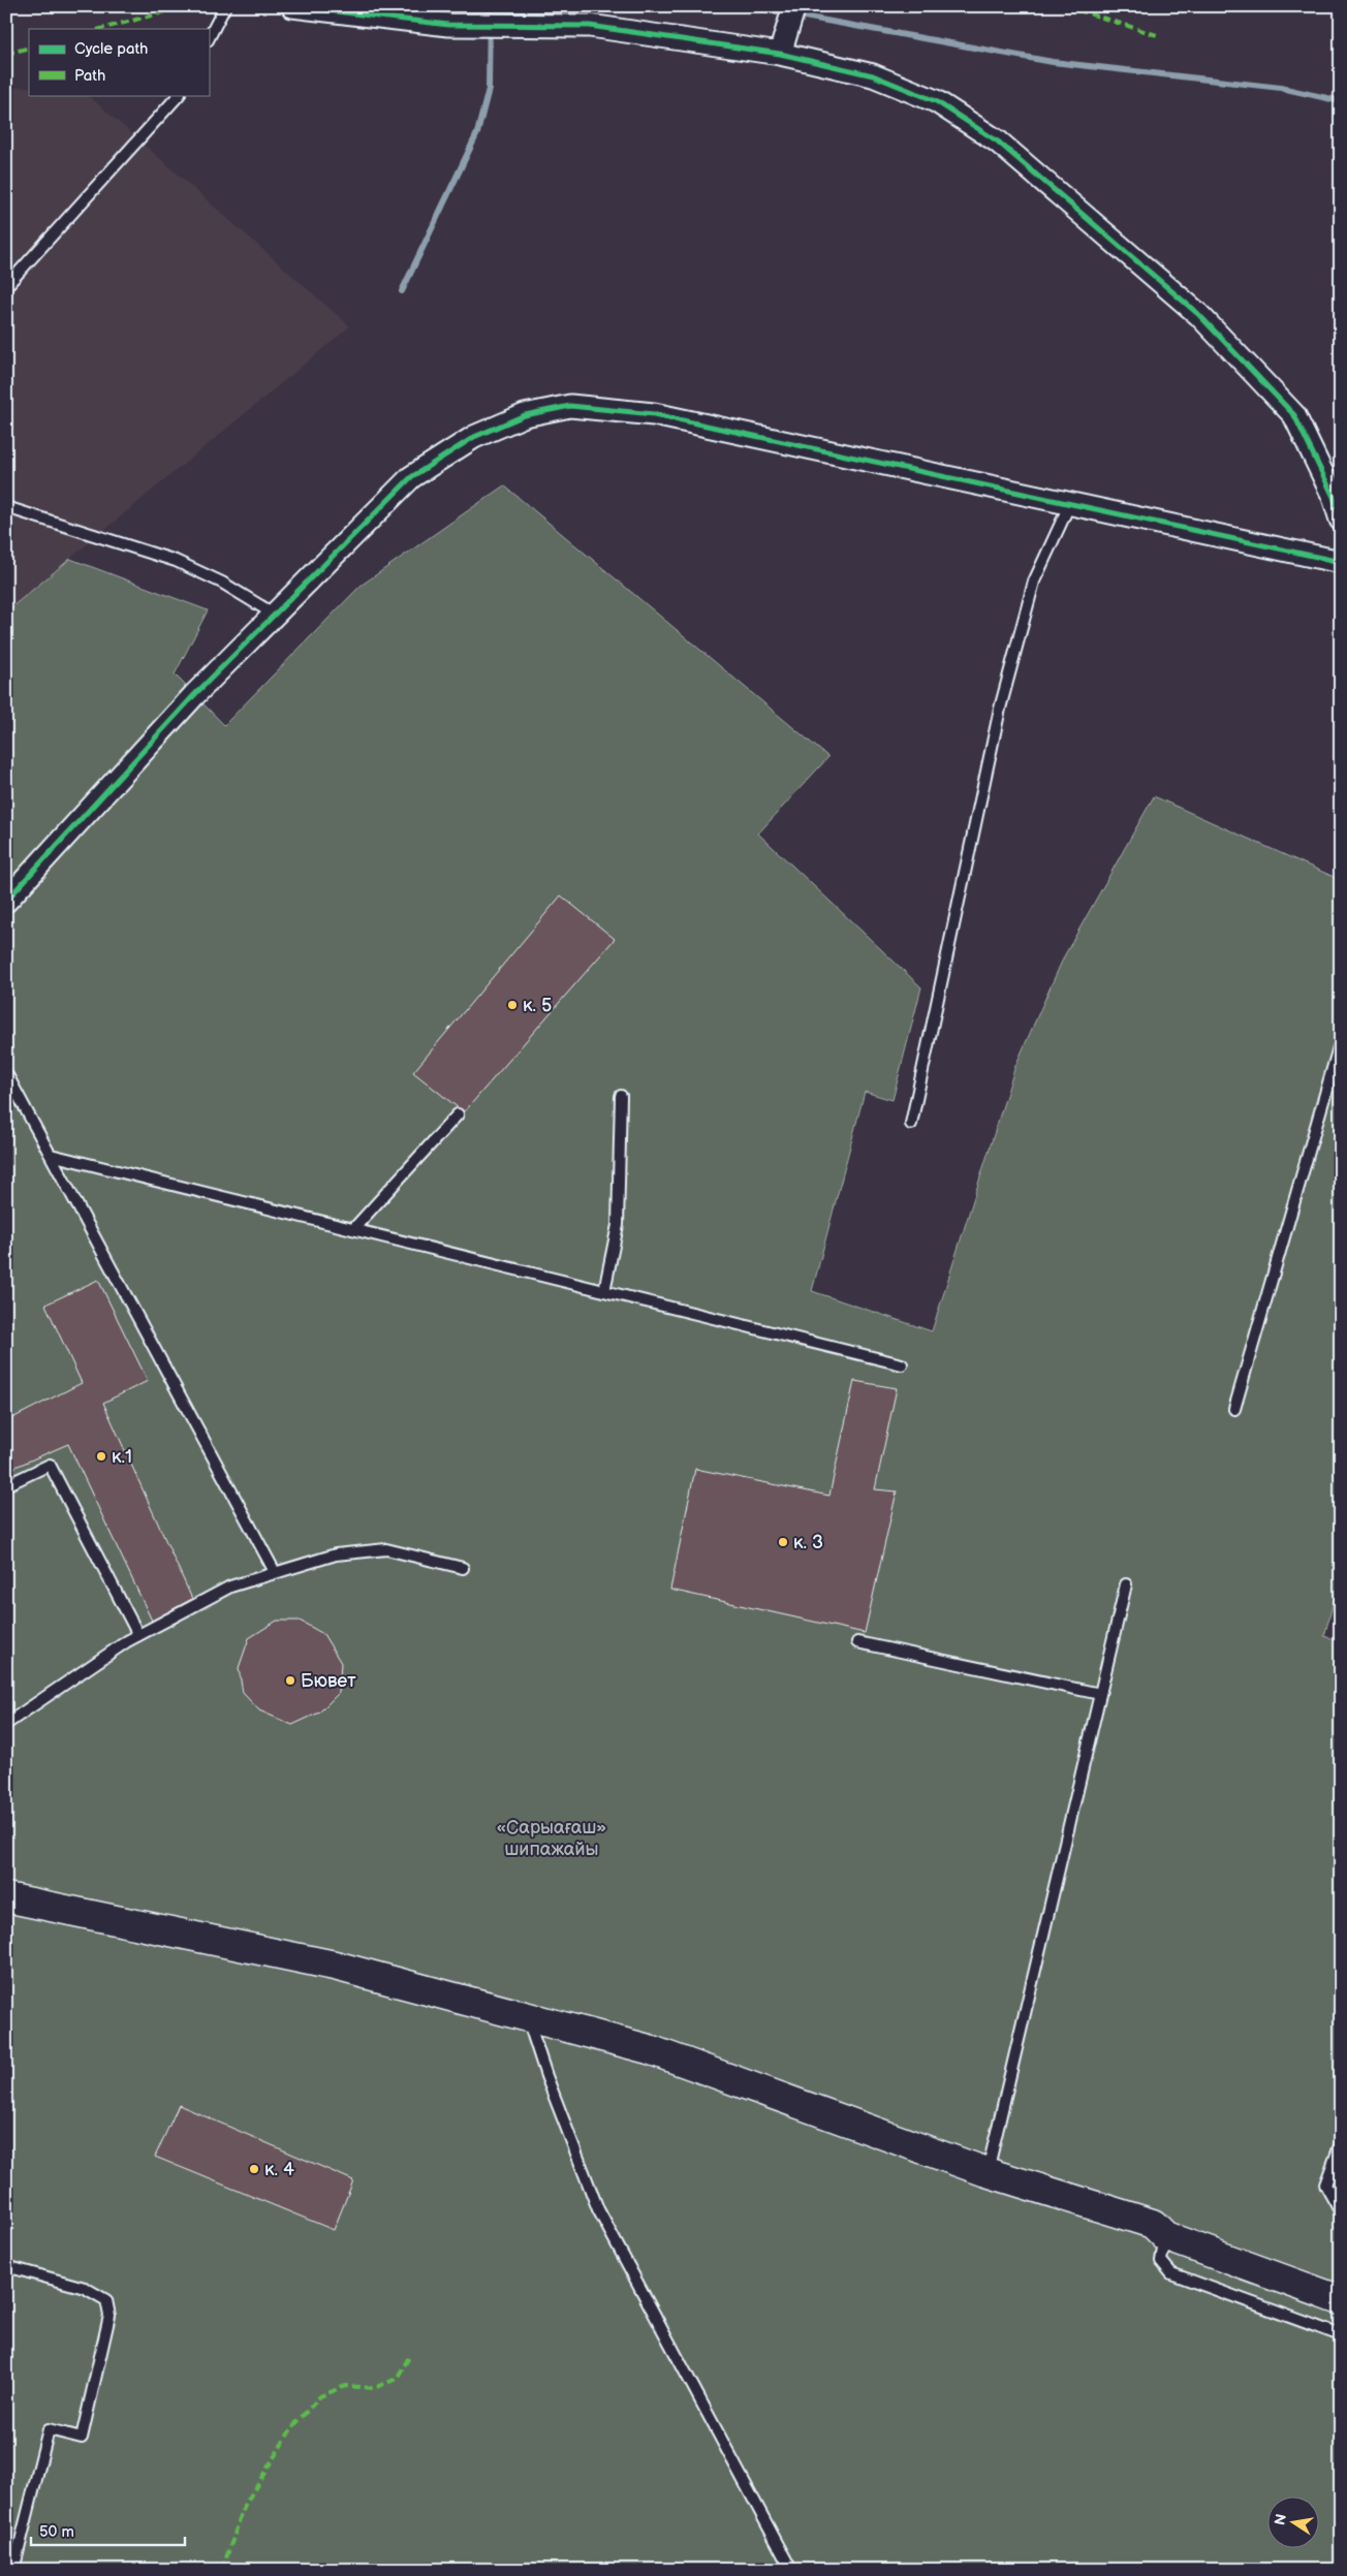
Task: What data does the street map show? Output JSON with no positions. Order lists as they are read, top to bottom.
{
  "parks": ["«Сарыағаш» шипажайы"],
  "places": [
    "к. 5",
    "к.1",
    "к. 3",
    "Бювет",
    "к. 4"
  ],
  "legend": ["Cycle path", "Path"],
  "scale_bar": "50 m",
  "north": "left"
}
